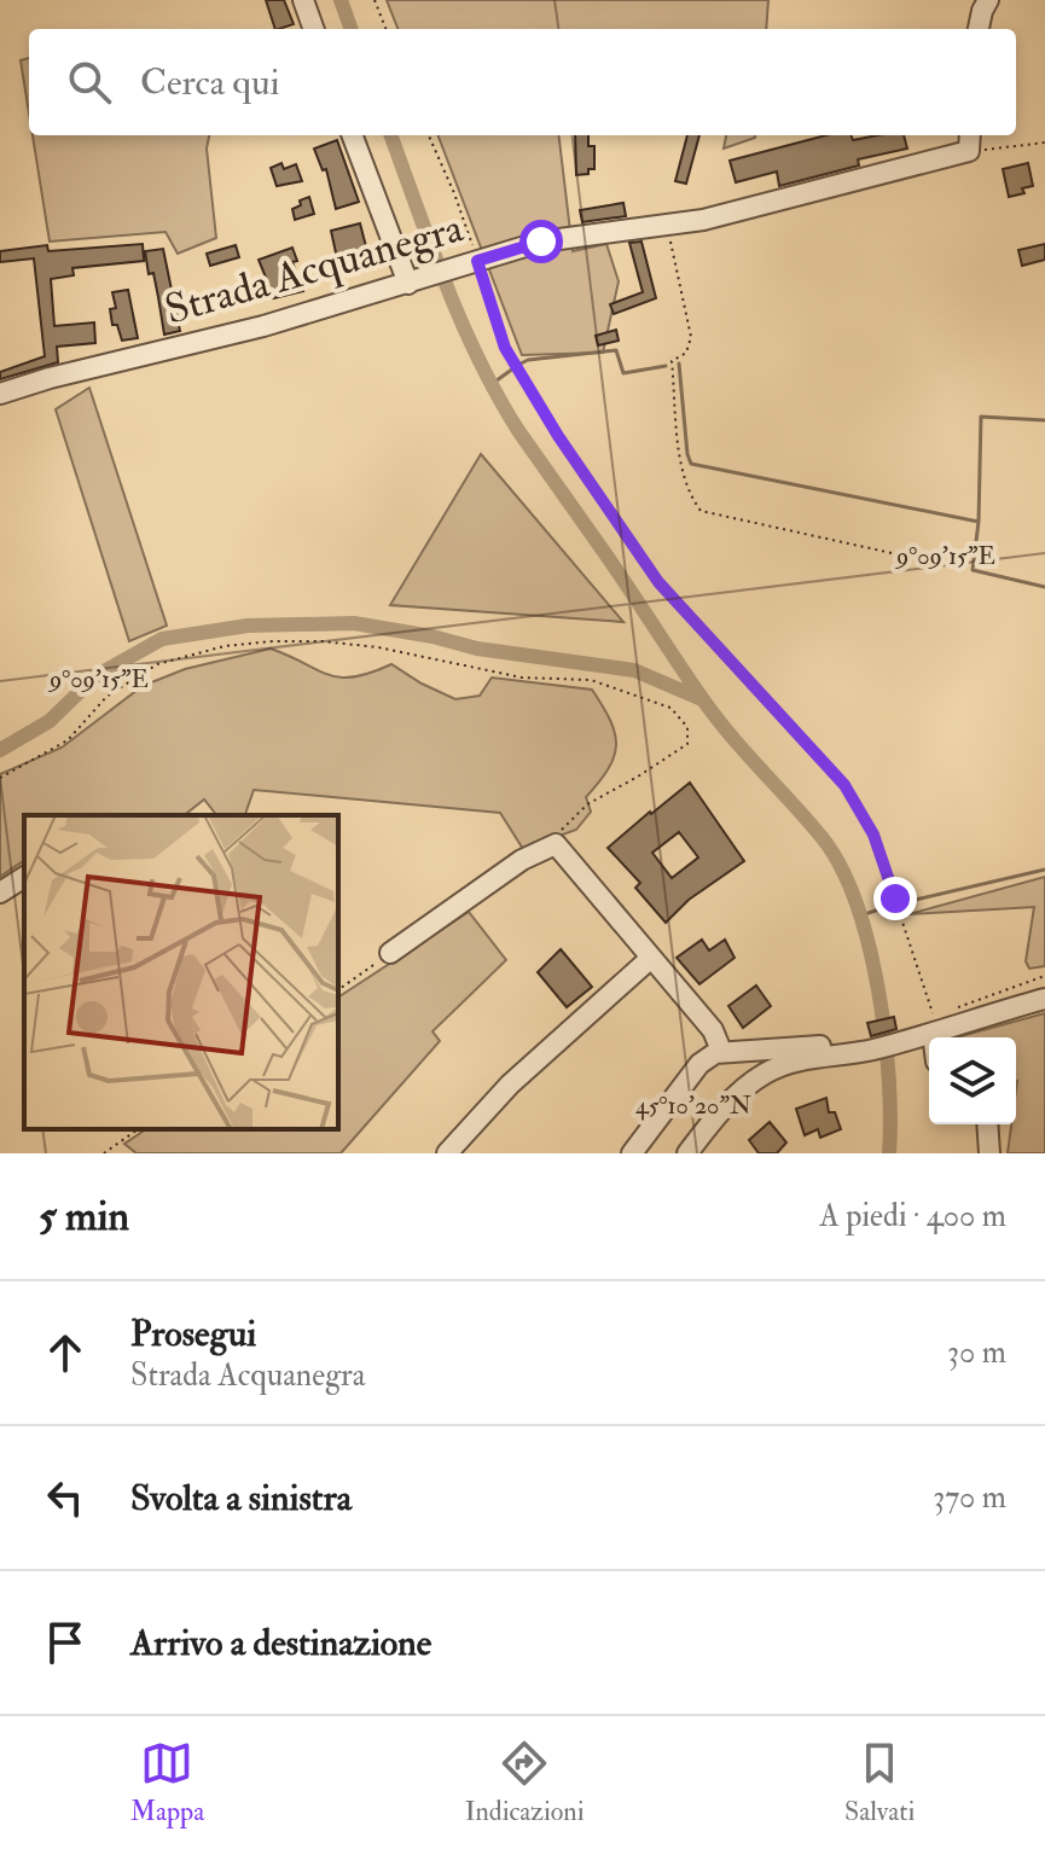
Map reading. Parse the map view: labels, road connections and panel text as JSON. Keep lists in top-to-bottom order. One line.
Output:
{"streets":{"street":["Strada Acquanegra"]},"page":{"search":"Cerca qui","heading":["5 min","A piedi · 400 m"],"list":[["Prosegui","Strada Acquanegra","30 m"],["Svolta a sinistra","370 m"],"Arrivo a destinazione"],"nav":["Mappa","Indicazioni","Salvati"]},"coordinates":["9°09'15\"E","45°10'20\"N"]}
